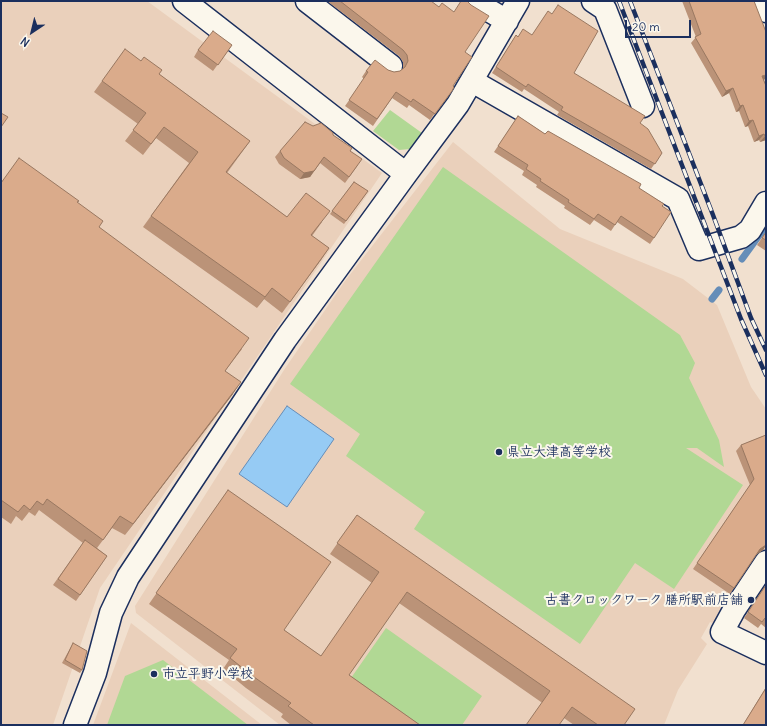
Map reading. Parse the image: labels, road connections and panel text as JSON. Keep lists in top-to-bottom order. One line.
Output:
{"places":["県立大津高等学校","古書クロックワーク 膳所駅前店舗","市立平野小学校"],"scale_bar":"20 m","north":"bottom left"}
